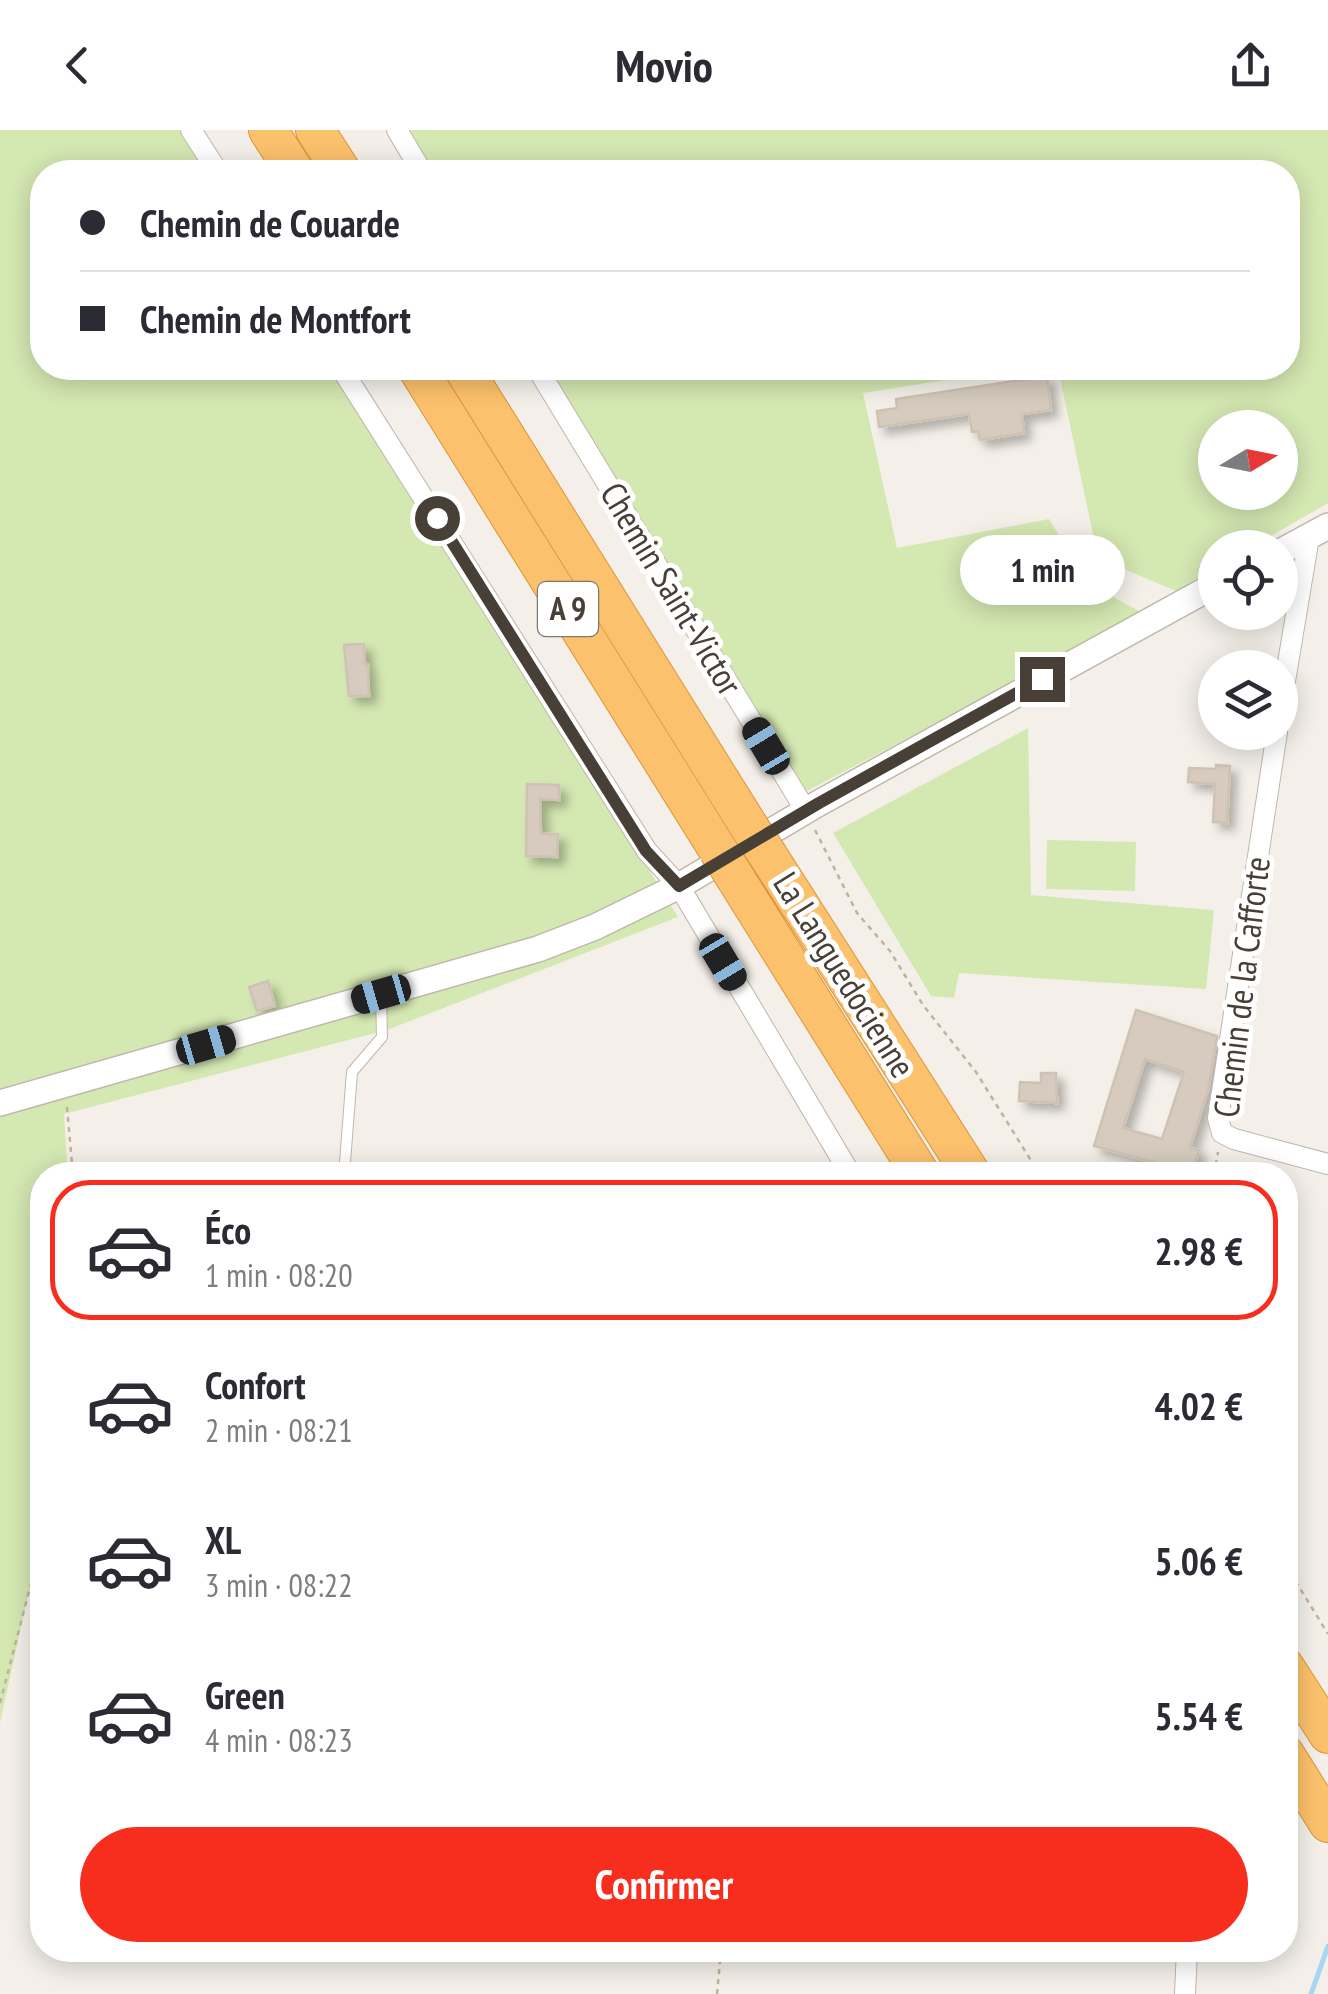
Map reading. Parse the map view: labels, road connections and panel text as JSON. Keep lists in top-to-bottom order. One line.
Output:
{"streets":{"highway":["A 9","La Languedocienne"],"street":["Chemin Saint-Victor","Chemin de la Cafforte"]},"north":"right","page":{"header":"Movio","banner":["Chemin de Couarde","Chemin de Montfort"],"bubble":"1 min","list":[{"name":"Éco","note":"1 min · 08:20","value":"2.98 €"},{"name":"Confort","note":"2 min · 08:21","value":"4.02 €"},{"name":"XL","note":"3 min · 08:22","value":"5.06 €"},{"name":"Green","note":"4 min · 08:23","value":"5.54 €"}],"buttons":"Confirmer"}}
